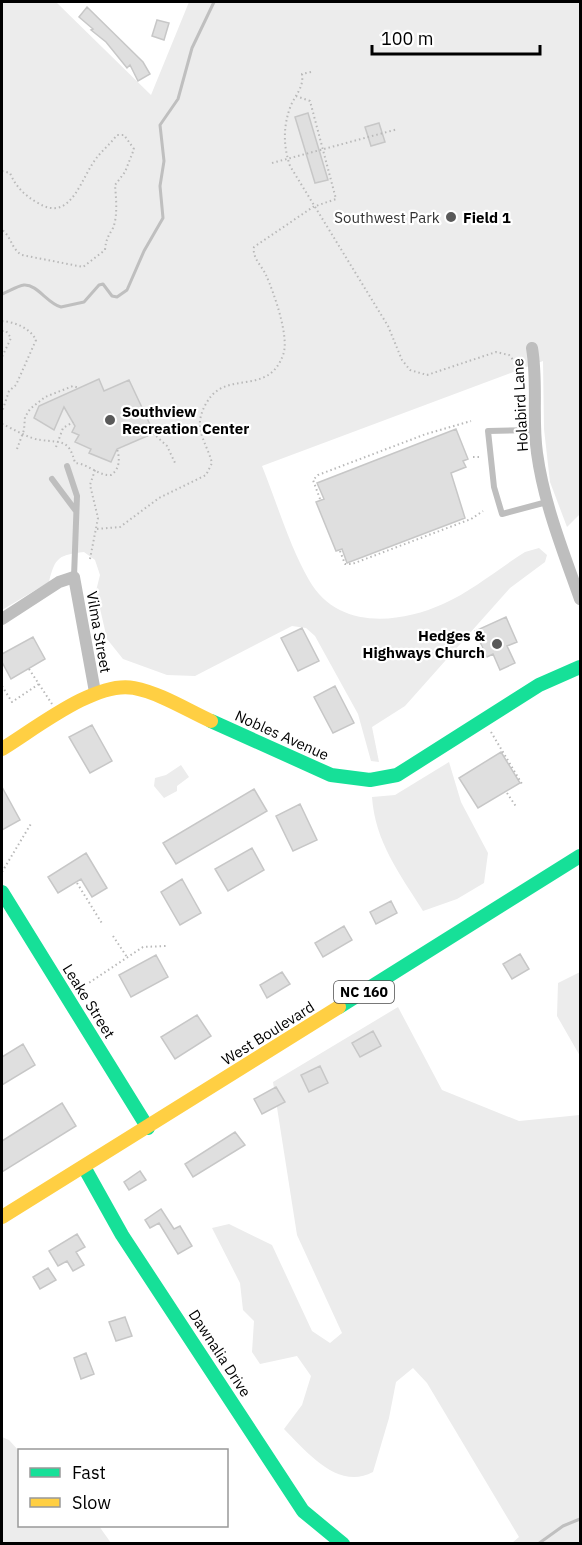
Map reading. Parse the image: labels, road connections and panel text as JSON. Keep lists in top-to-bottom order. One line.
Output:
{"streets":{"street":["Holabird Lane","Vilma Street","Nobles Avenue","NC 160","Leake Street","West Boulevard","Dawnalia Drive"]},"crossings":[["Vilma Street","Nobles Avenue"],["Leake Street","West Boulevard"],["West Boulevard","Dawnalia Drive"]],"parks":["Southwest Park"],"places":["Field 1","Southview Recreation Center","Hedges & Highways Church"],"legend":["Fast","Slow"],"scale_bar":"100 m"}
